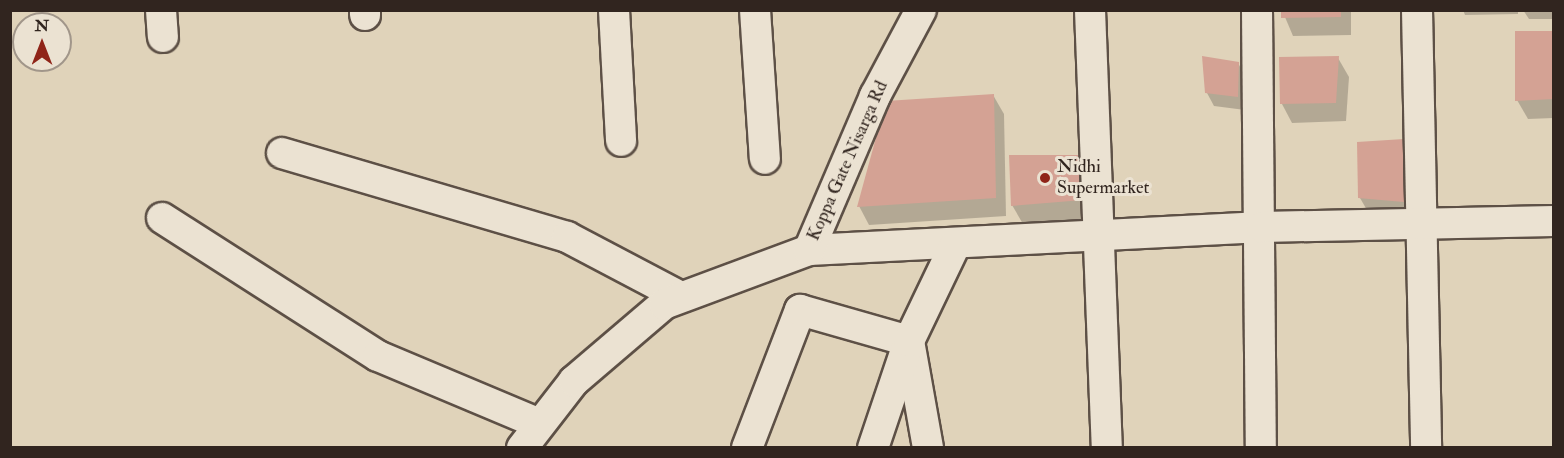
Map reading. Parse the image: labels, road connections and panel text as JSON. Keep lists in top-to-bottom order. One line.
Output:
{"streets":{"street":["Koppa Gate Nisarga Rd"]},"places":["Nidhi Supermarket"],"north":"top"}
